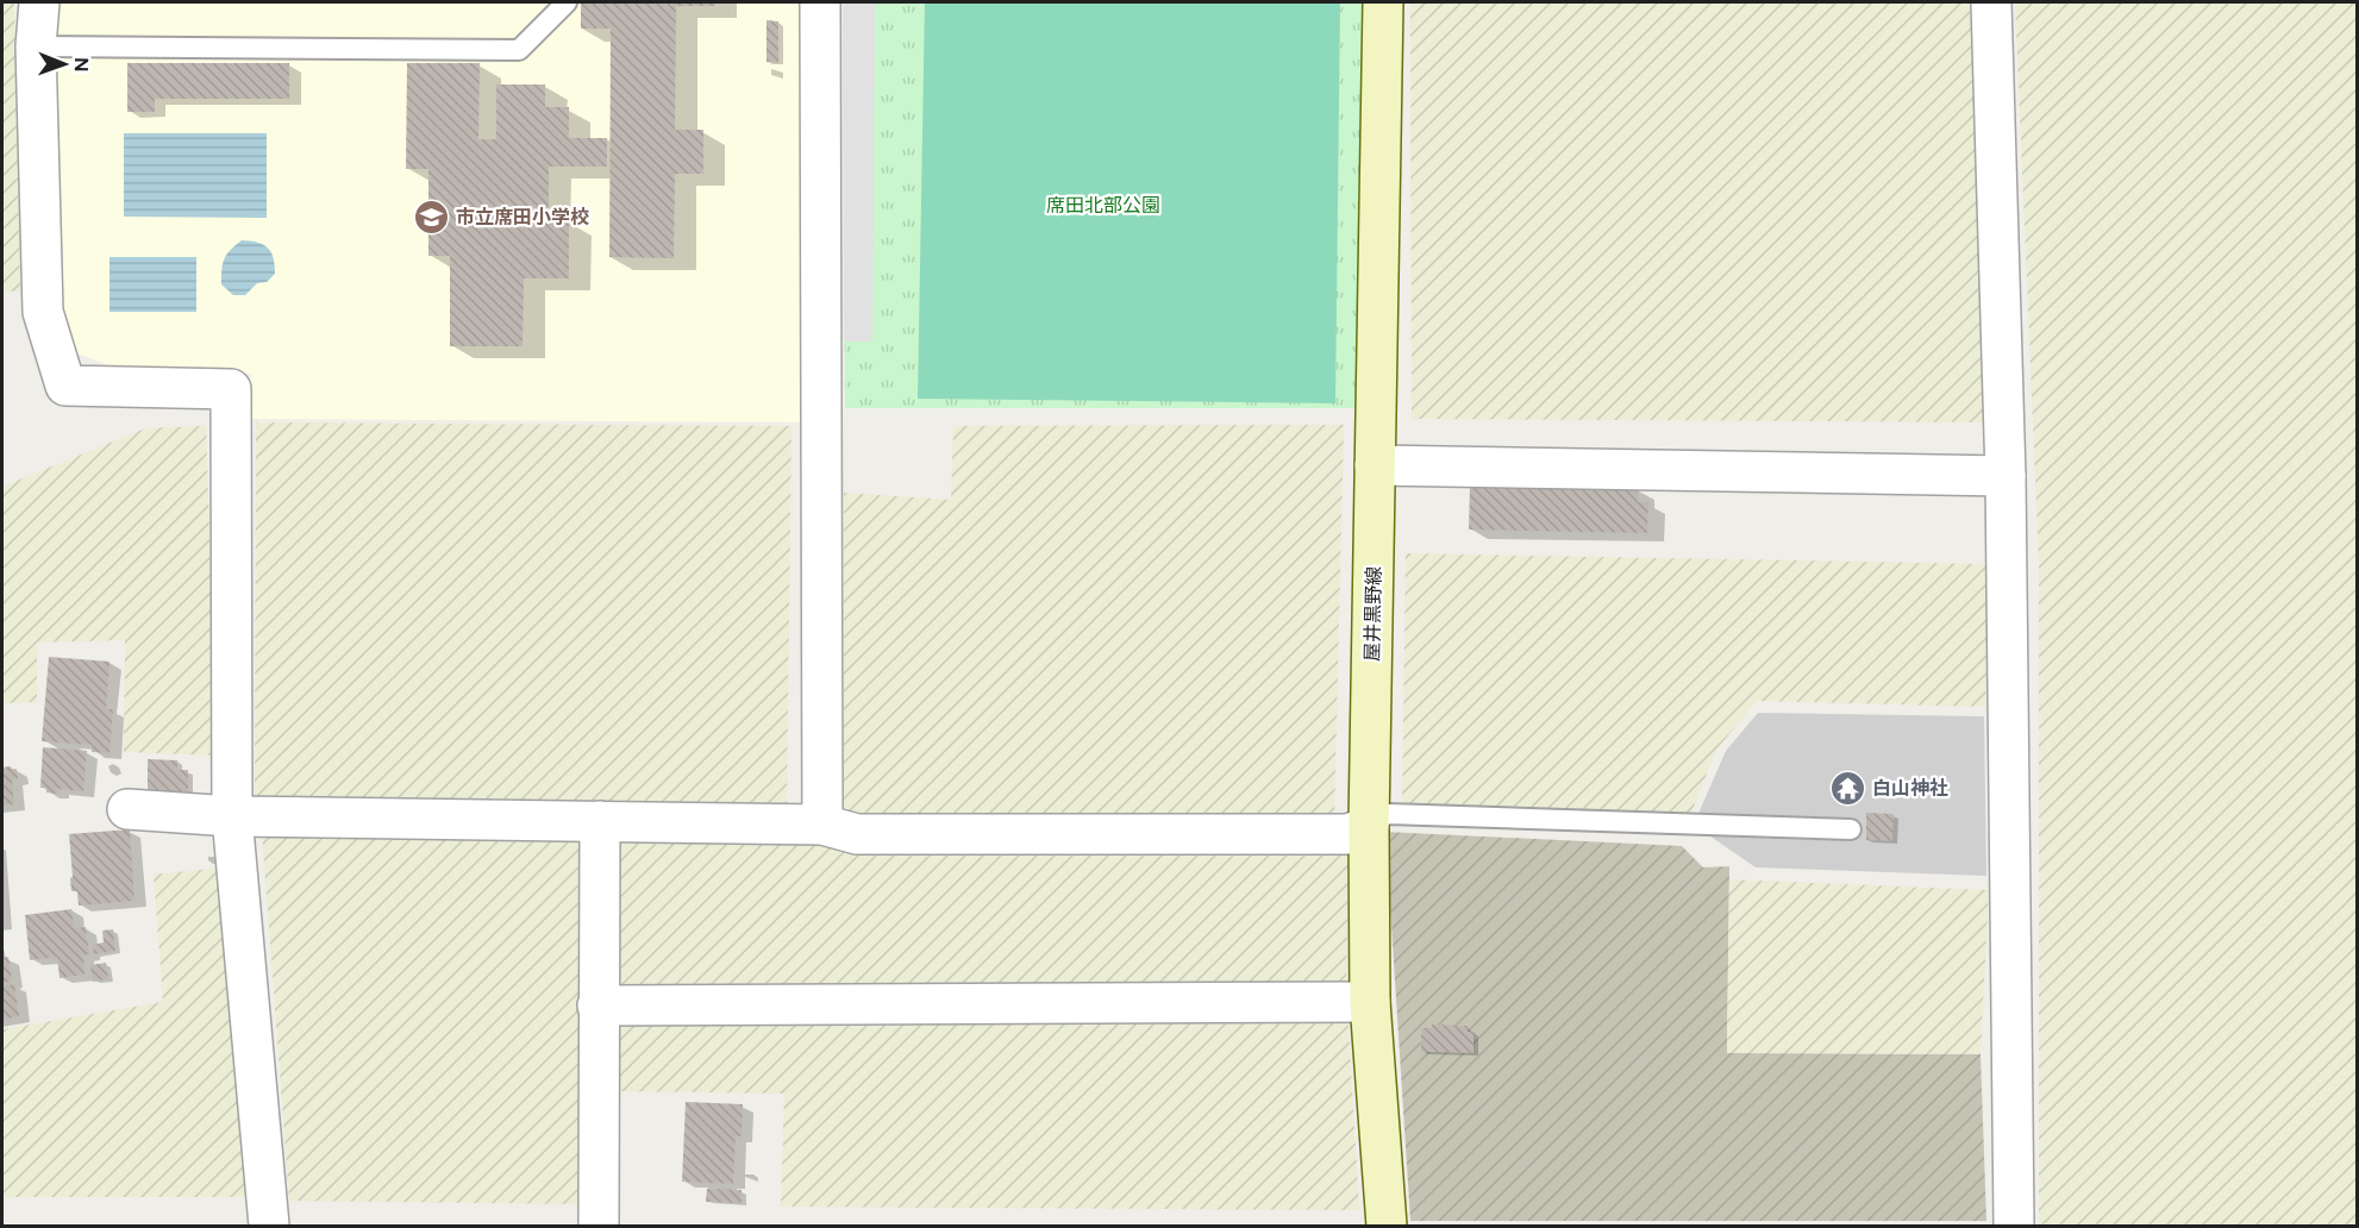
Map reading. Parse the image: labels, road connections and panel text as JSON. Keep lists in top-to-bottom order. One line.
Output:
{"streets":{"main road":["屋井黒野線"]},"parks":["席田北部公園"],"places":{"school or university":["市立席田小学校"],"temple":["白山神社"]},"north":"right"}
